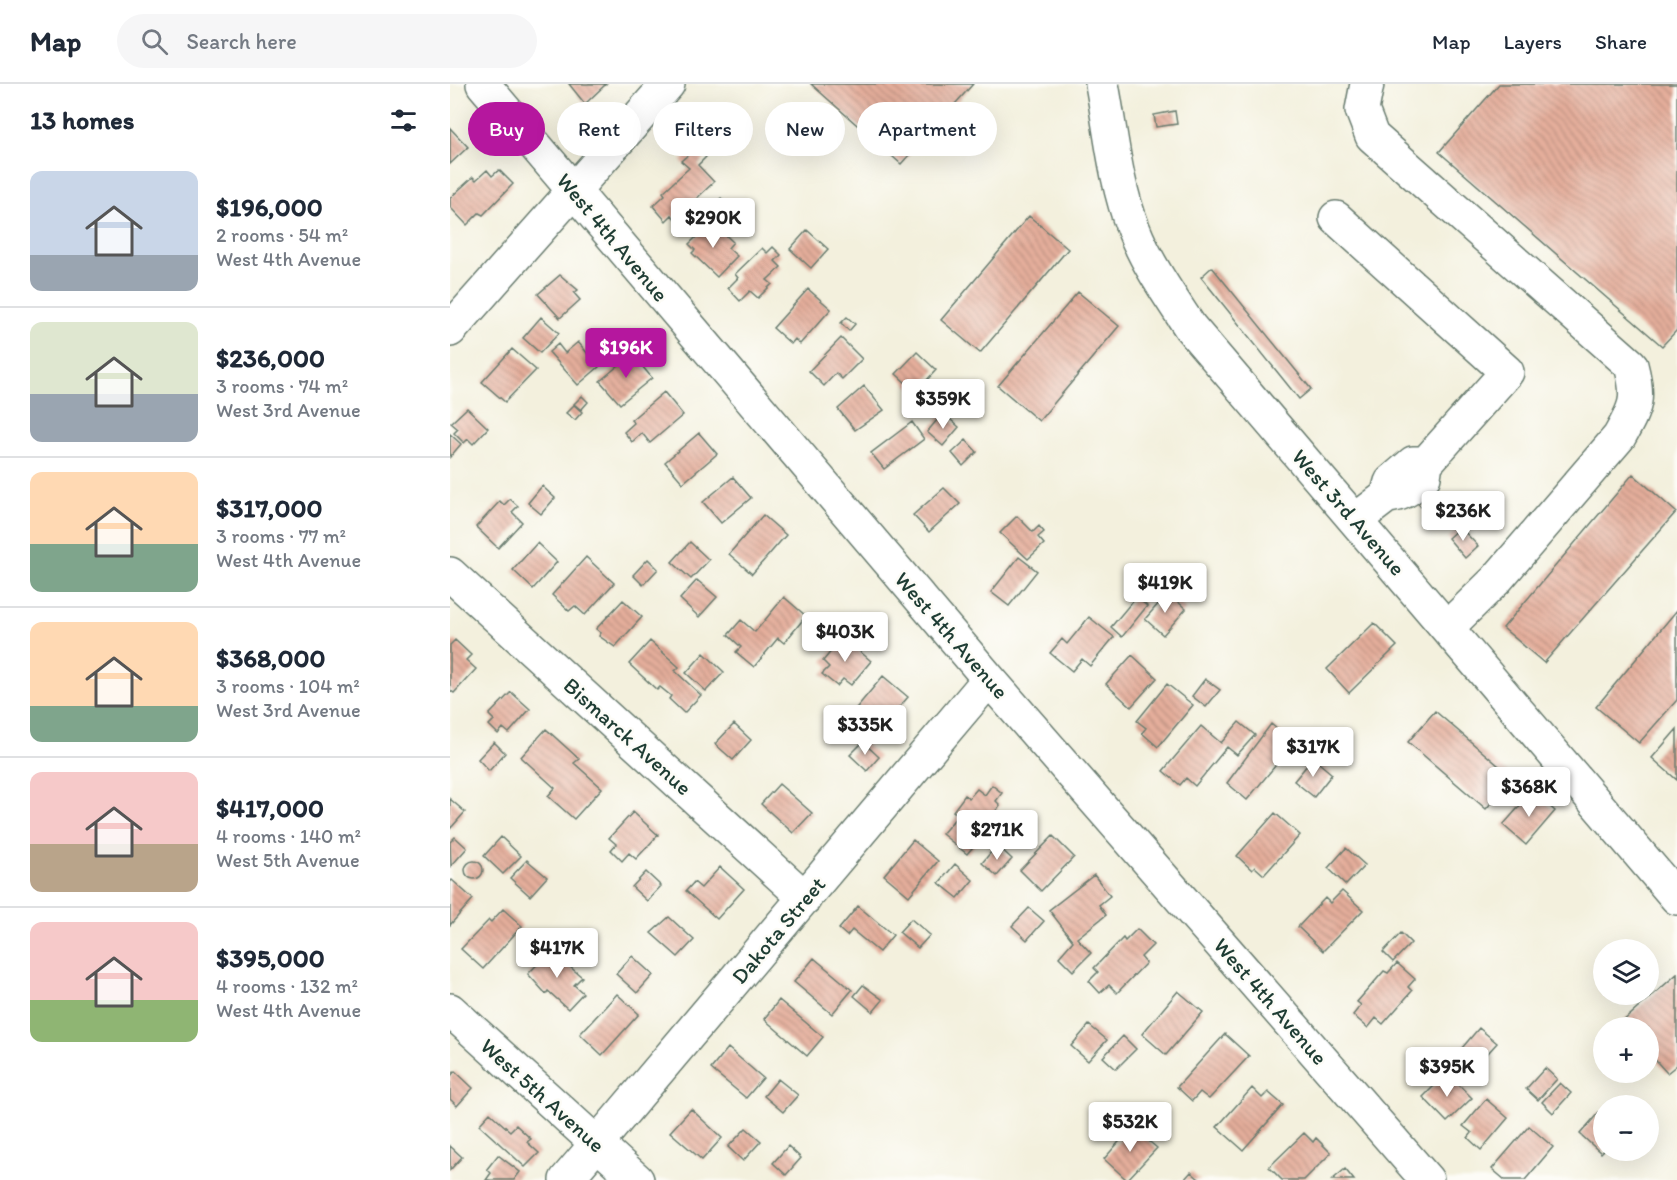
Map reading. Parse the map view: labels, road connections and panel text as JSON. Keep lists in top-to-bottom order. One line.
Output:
{"streets":{"street":["West 4th Avenue","West 3rd Avenue","Bismarck Avenue","Dakota Street","West 5th Avenue"]},"crossings":[["West 4th Avenue","Dakota Street"],["Bismarck Avenue","Dakota Street"],["Dakota Street","West 5th Avenue"]],"page":{"header":"Map","search":"Search here","nav":["Map","Layers","Share"],"heading":"13 homes","chip":["Buy","Rent","Filters","New","Apartment"],"list":[{"name":"$196,000","note":"2 rooms · 54 m² · West 4th Avenue"},{"name":"$236,000","note":"3 rooms · 74 m² · West 3rd Avenue"},{"name":"$317,000","note":"3 rooms · 77 m² · West 4th Avenue"},{"name":"$368,000","note":"3 rooms · 104 m² · West 3rd Avenue"},{"name":"$417,000","note":"4 rooms · 140 m² · West 5th Avenue"},{"name":"$395,000","note":"4 rooms · 132 m² · West 4th Avenue"}],"price":["$290K","$196K","$359K","$236K","$419K","$403K","$335K","$317K","$368K","$271K","$417K","$395K","$532K"],"map_buttons":["+","−"]}}
